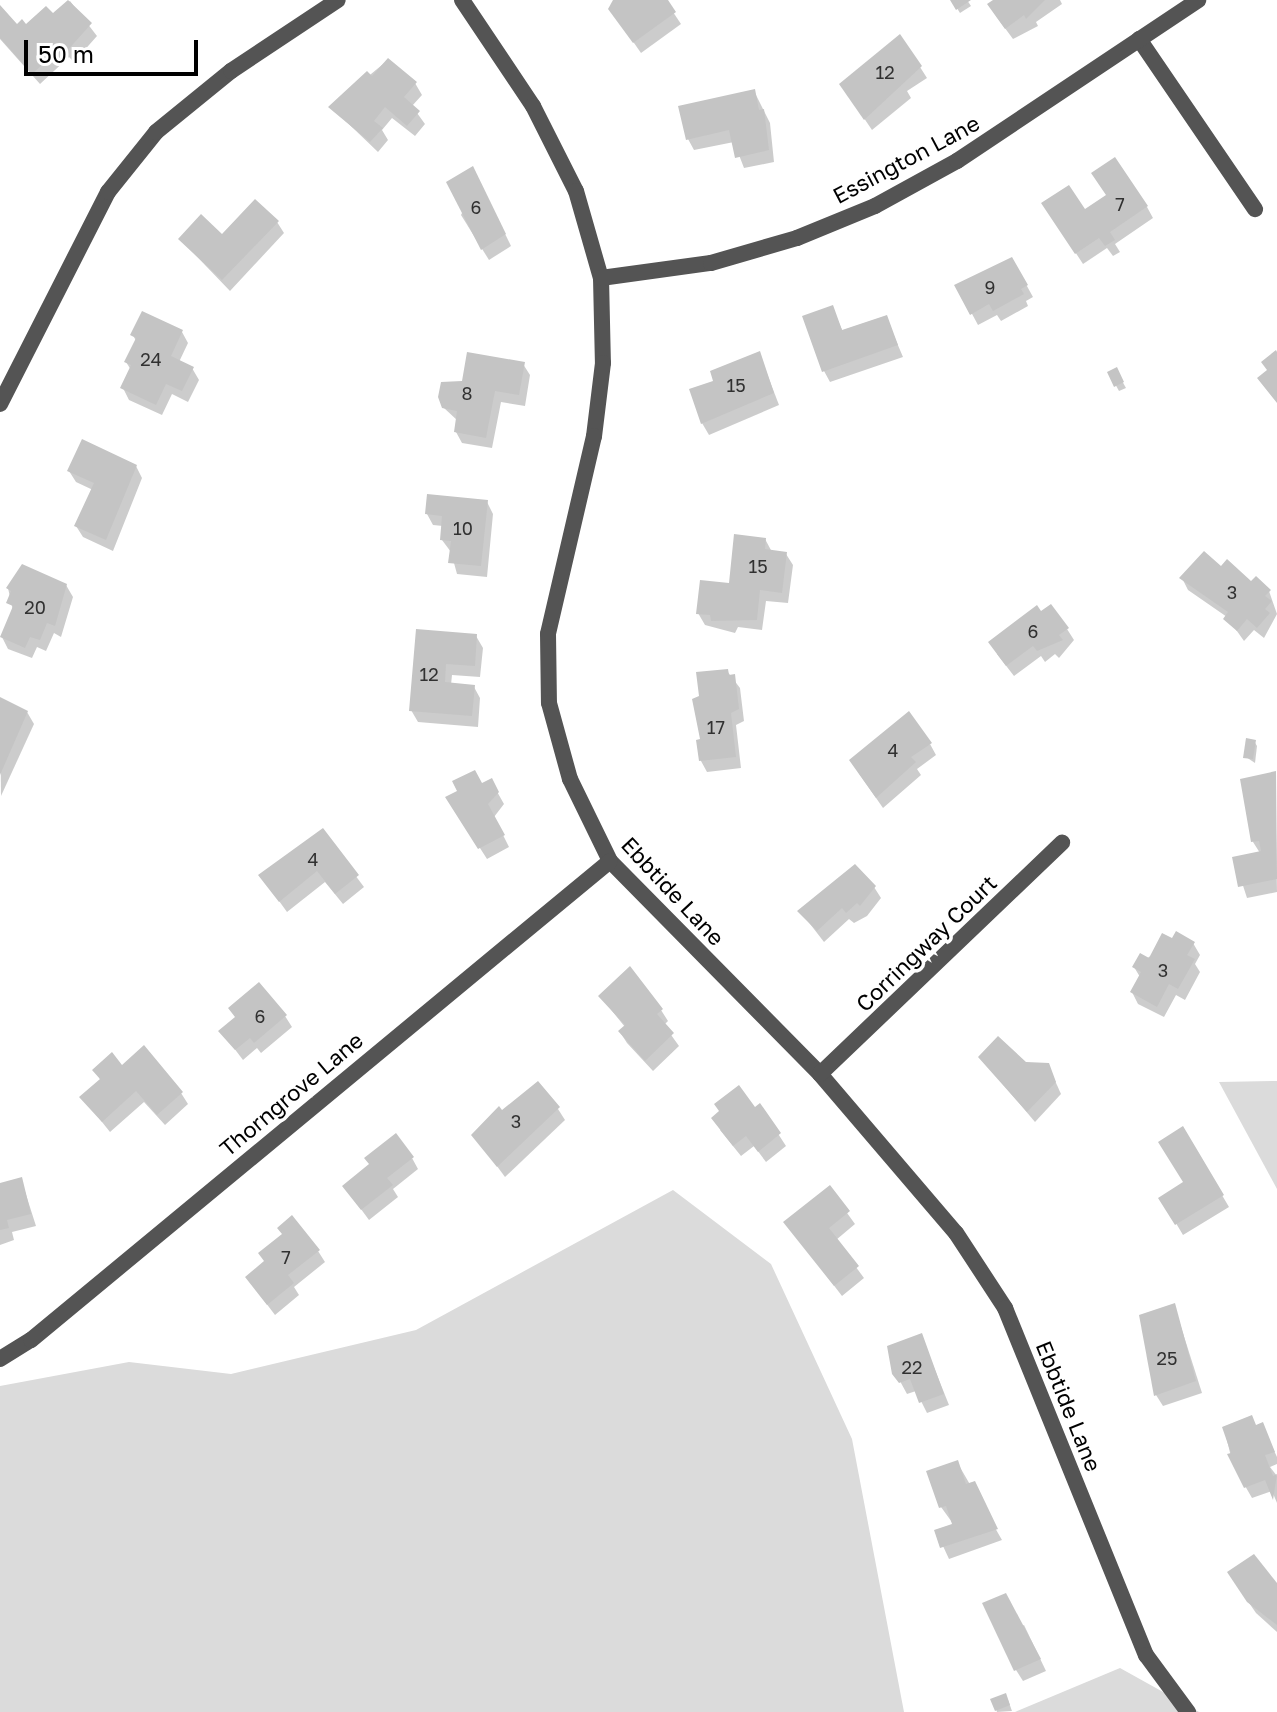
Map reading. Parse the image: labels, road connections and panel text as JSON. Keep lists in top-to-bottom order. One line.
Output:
{"streets":{"street":["Essington Lane","Ebbtide Lane","Corringway Court","Thorngrove Lane"]},"crossings":[["Essington Lane","Ebbtide Lane"],["Ebbtide Lane","Corringway Court"],["Ebbtide Lane","Thorngrove Lane"]],"house_numbers":["12","7","6","9","24","15","8","10","15","3","20","6","12","17","4","4","3","6","3","7","25","22"],"scale_bar":"50 m"}
